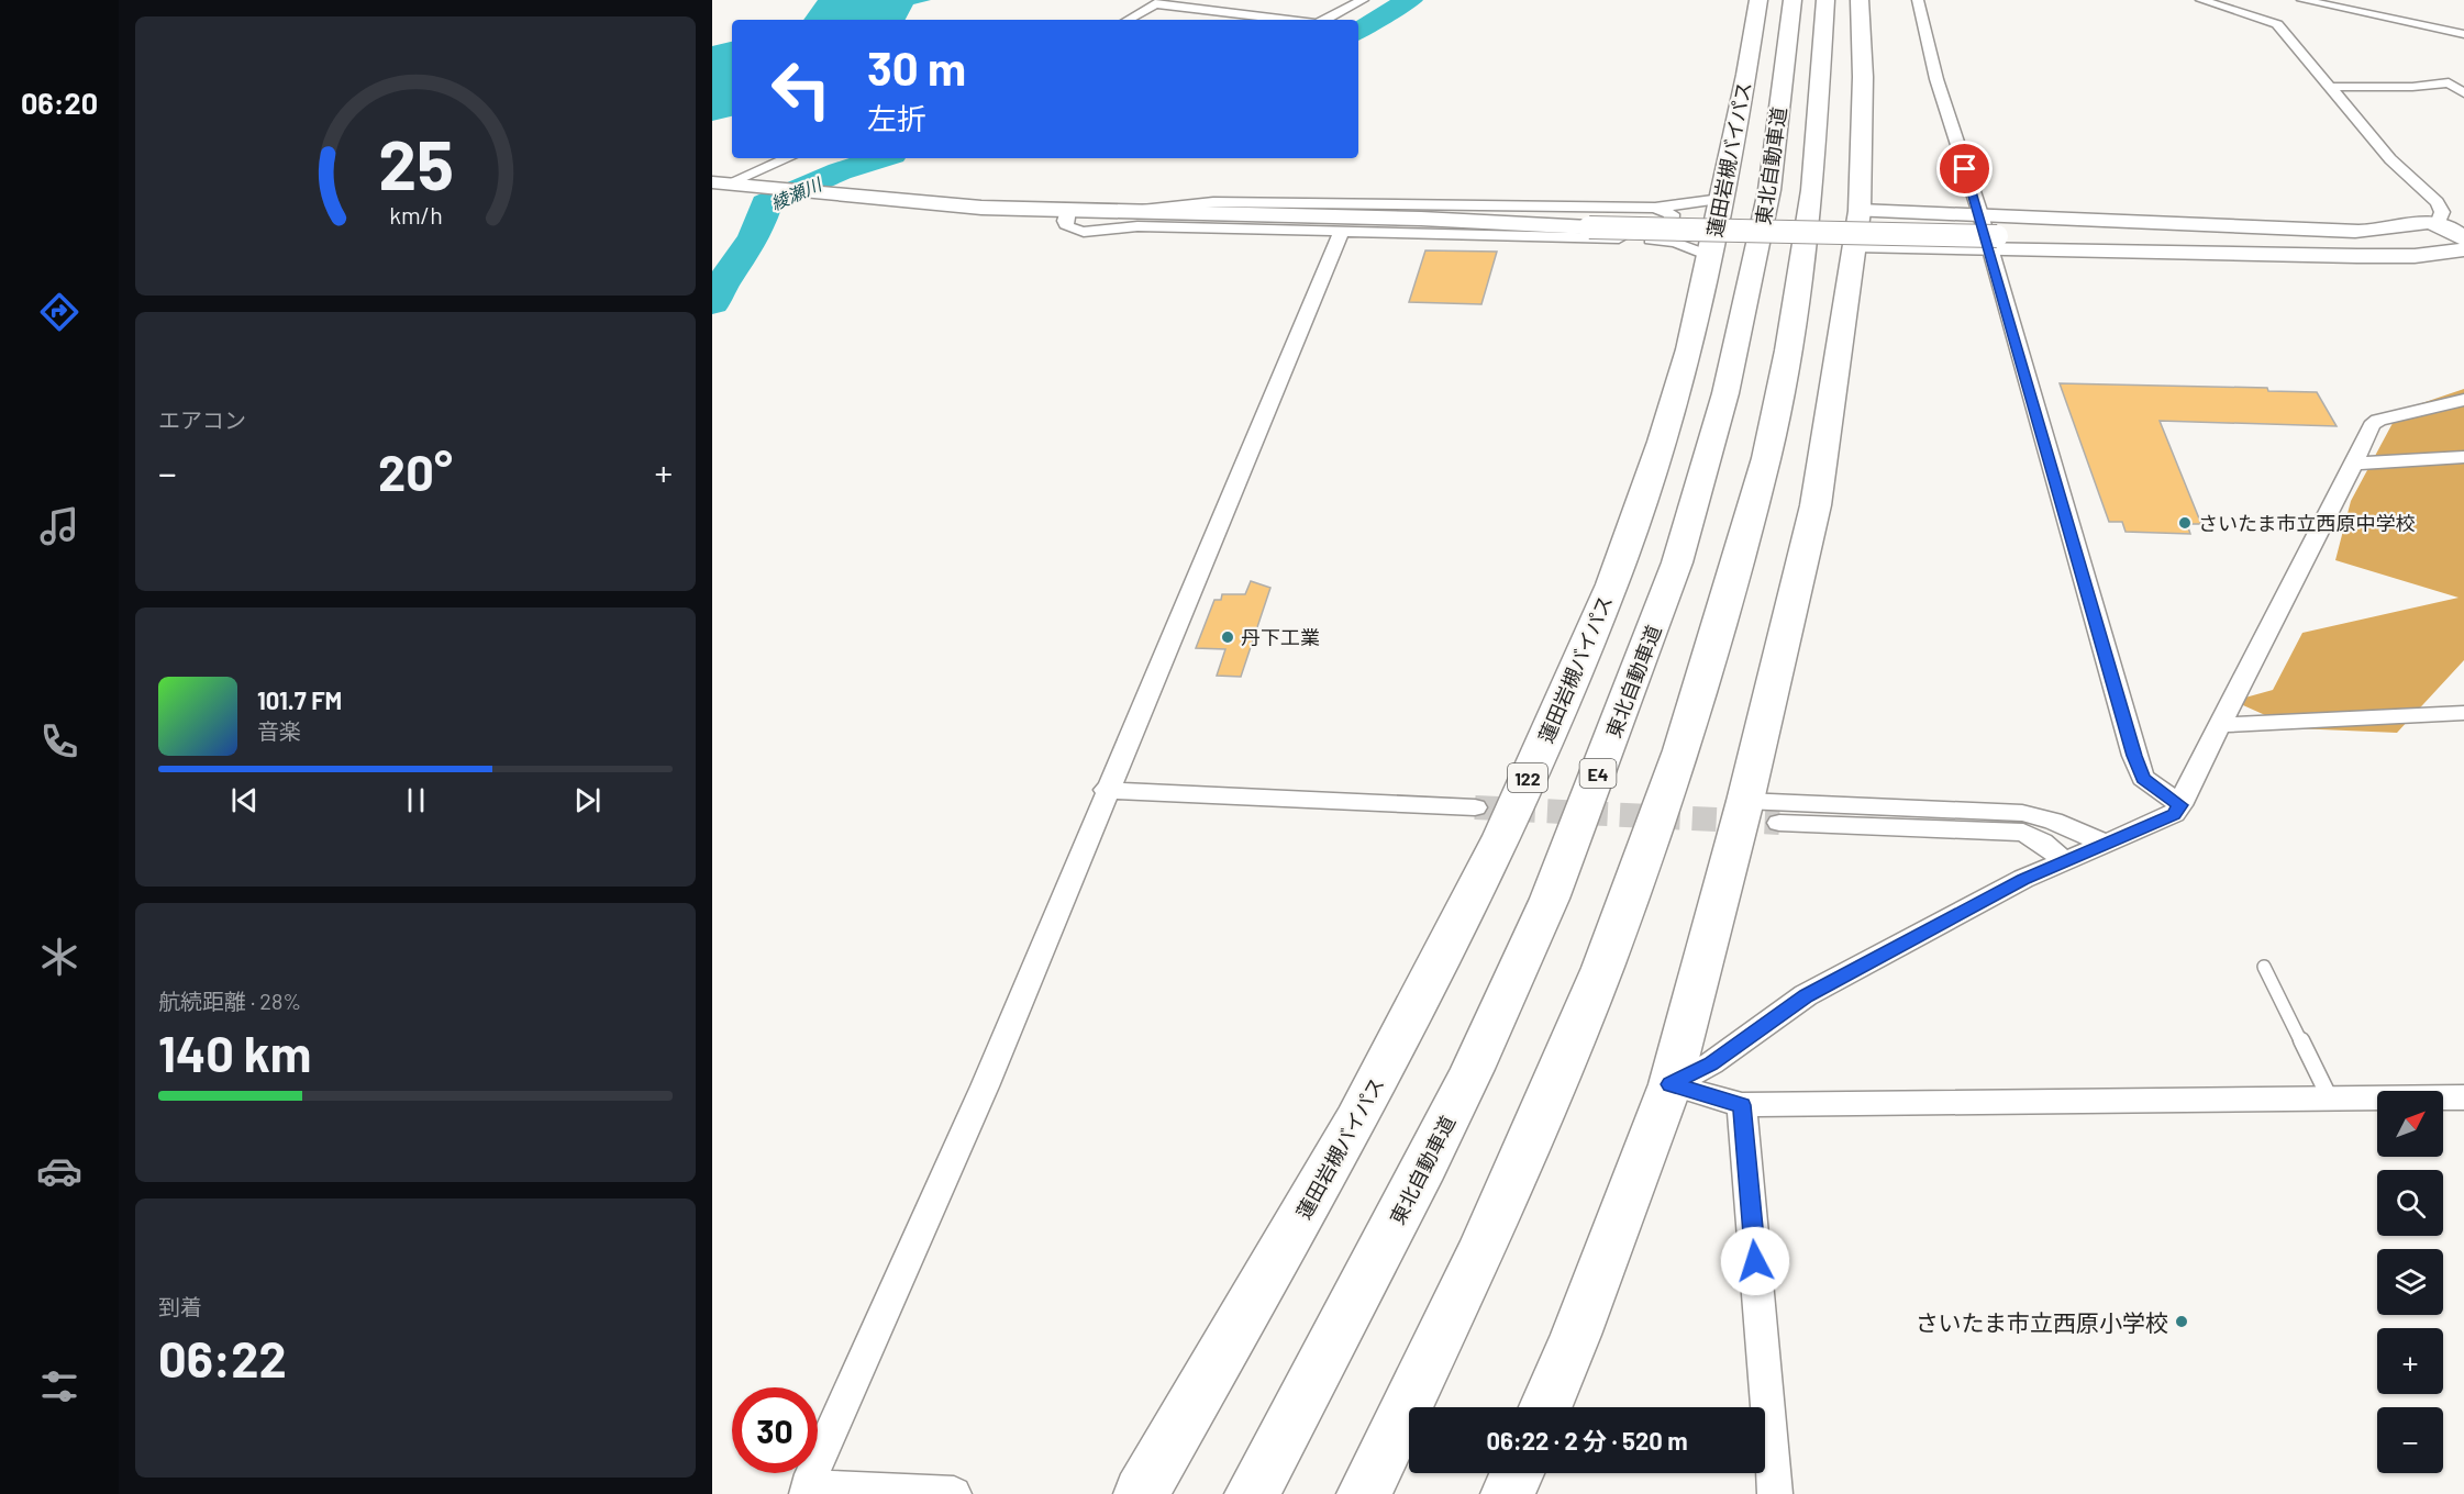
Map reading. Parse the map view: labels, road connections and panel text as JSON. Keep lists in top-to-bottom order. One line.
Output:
{"streets":{"highway":["蓮田岩槻バイパス","東北自動車道","E4","122"]},"water":["綾瀬川"],"places":["さいたま市立西原中学校","丹下工業","さいたま市立西原小学校"],"north":"top right","page":{"tabs":"06:20","turn":["30 m","左折"],"tile":["エアコン",["航続距離 · 28%","140 km"],["到着","06:22"]],"heat":["−","20°","+"],"song":["101.7 FM","音楽"],"map_buttons":["+","−"],"limit":"30","trip":"06:22 · 2 分 · 520 m","gauge":["25","km/h"]}}
